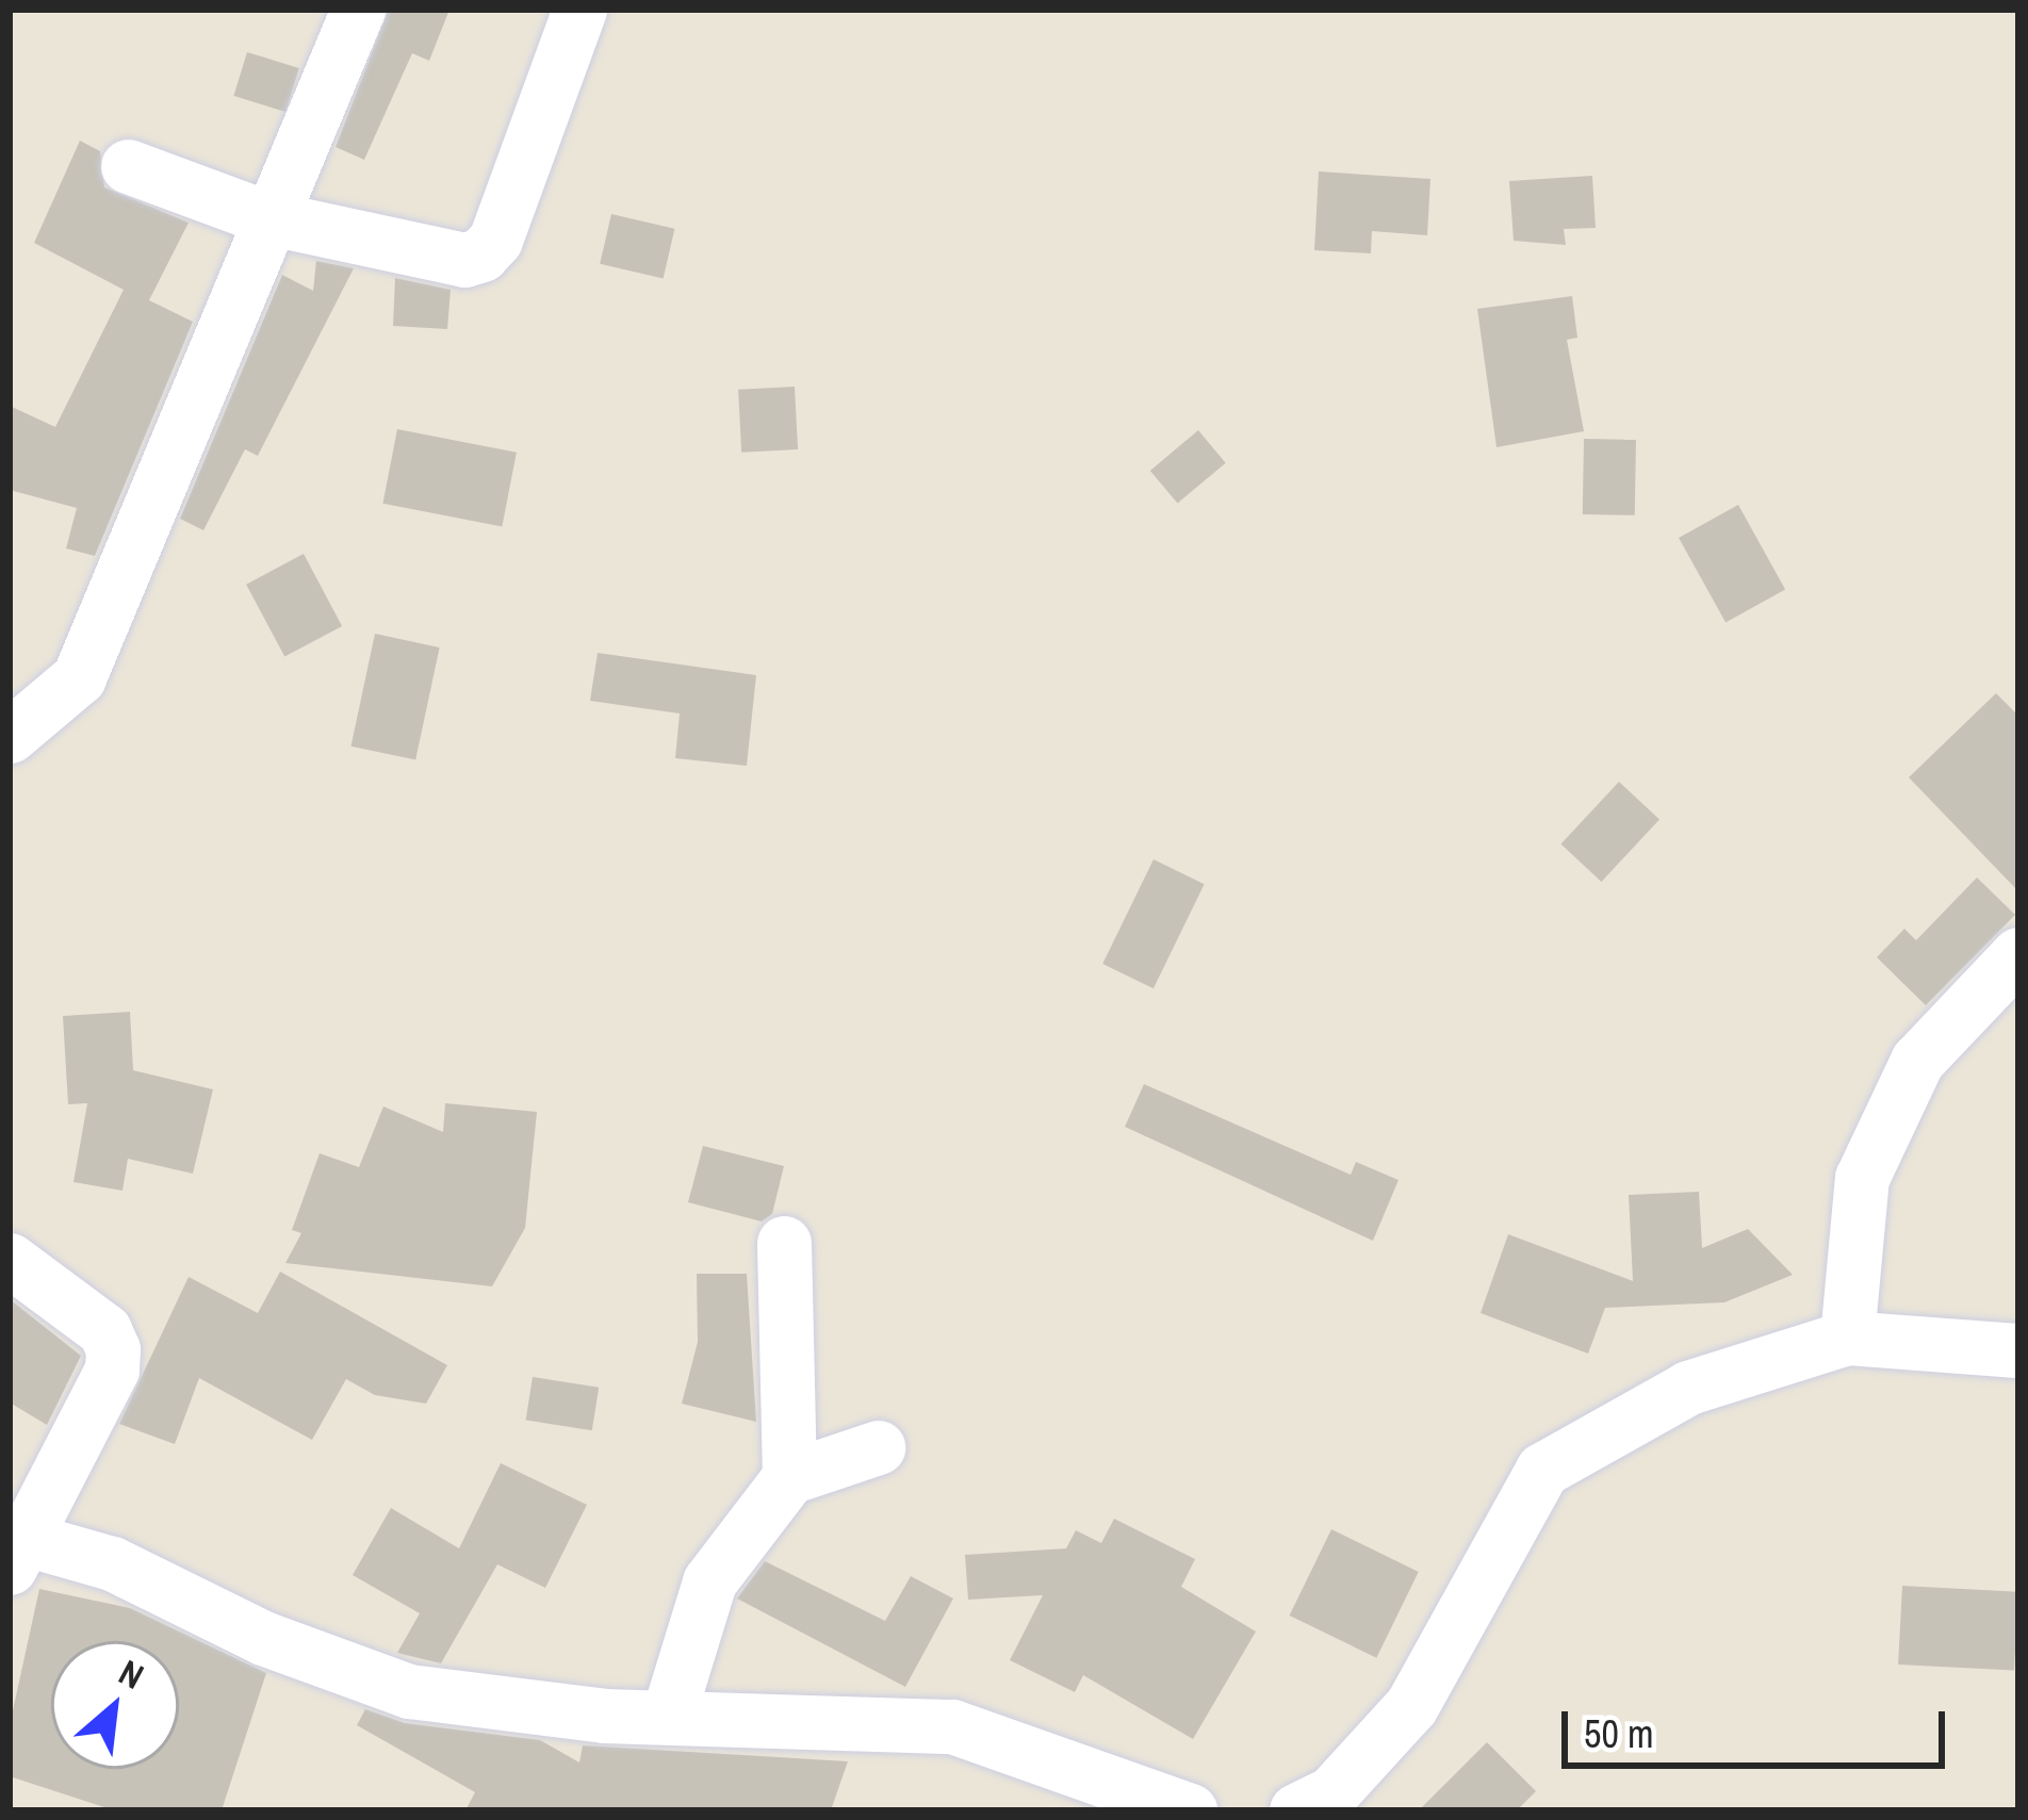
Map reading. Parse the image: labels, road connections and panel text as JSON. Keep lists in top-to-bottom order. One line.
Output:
{"scale_bar":"50 m","north":"top right"}
